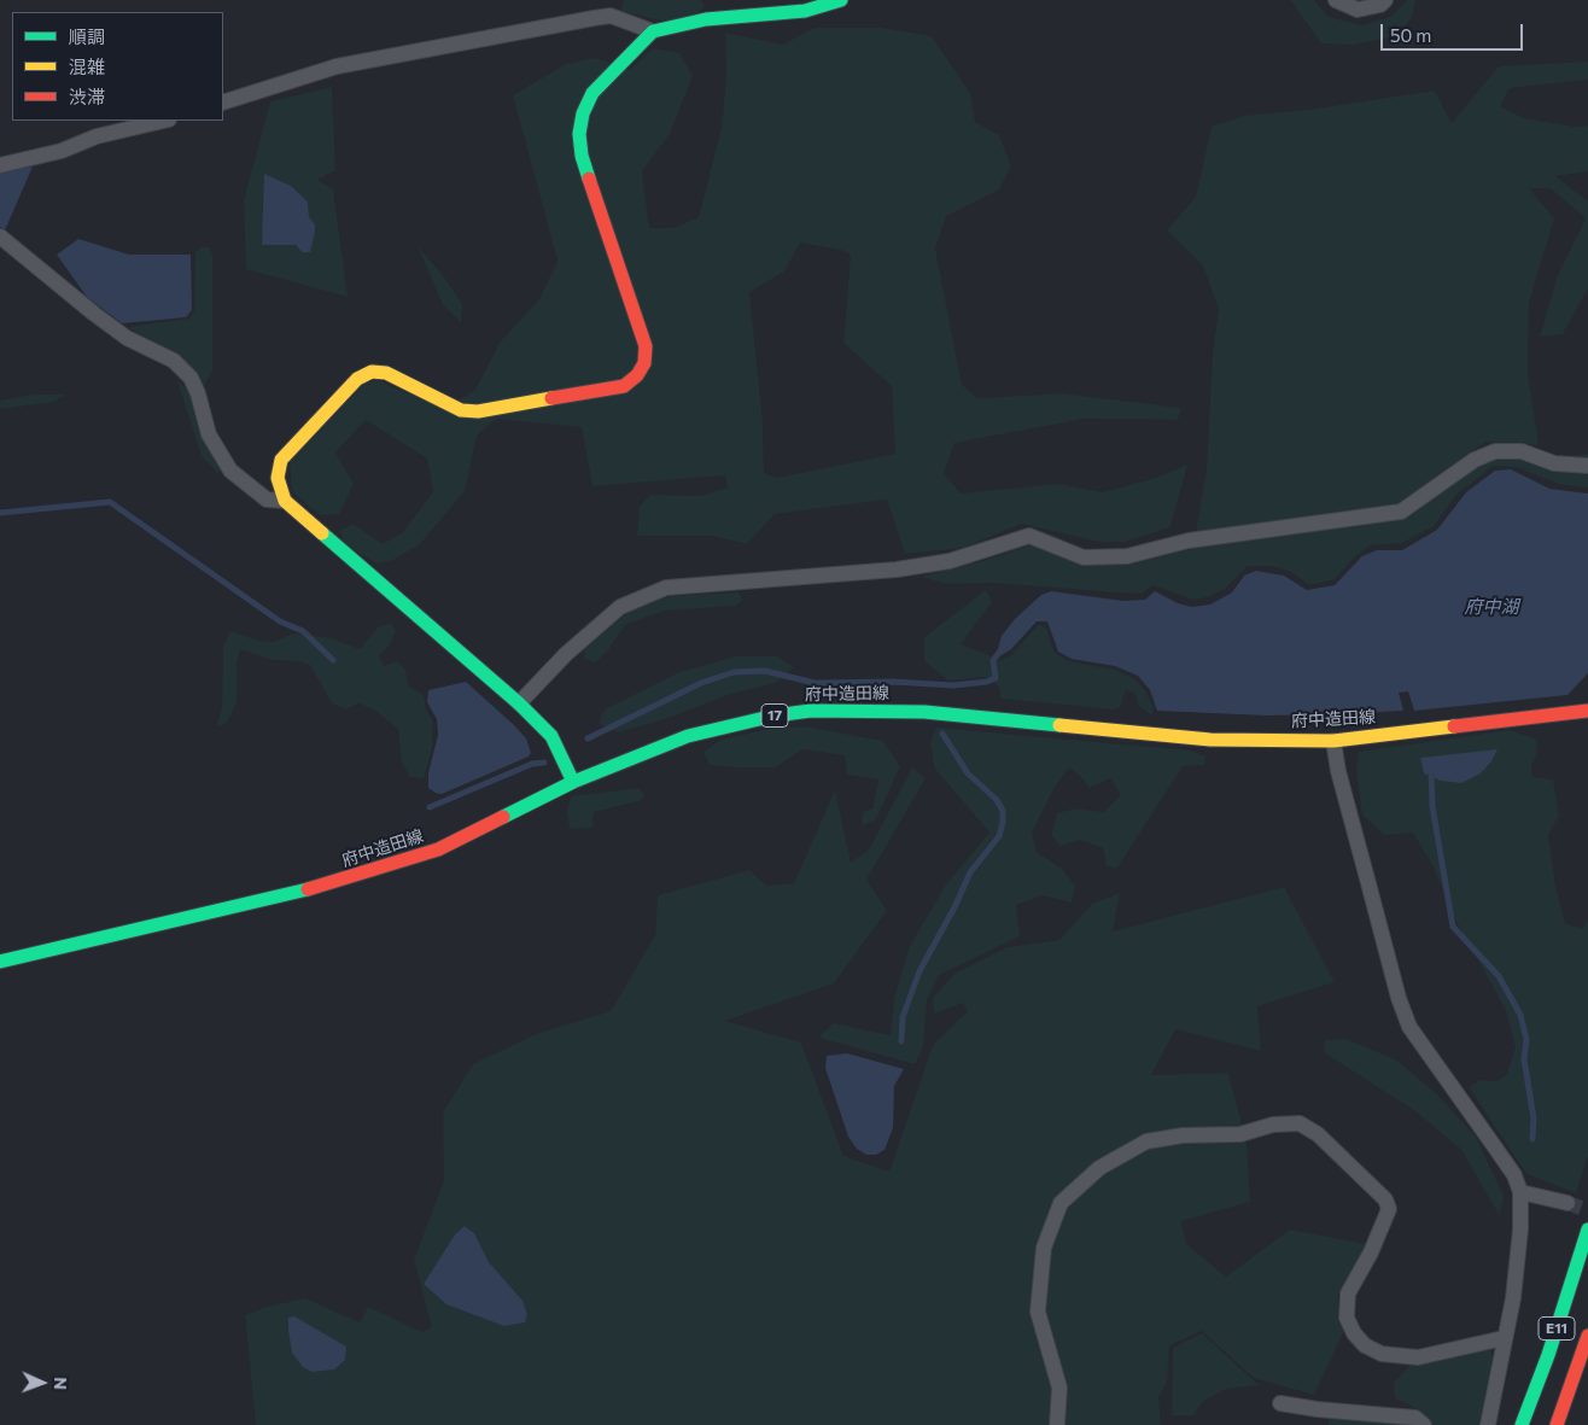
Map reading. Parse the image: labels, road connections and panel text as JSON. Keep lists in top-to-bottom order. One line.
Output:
{"streets":{"main road":["府中造田線","17","E11"]},"water":["府中湖"],"legend":["順調","混雑","渋滞"],"scale_bar":"50 m","north":"right"}
